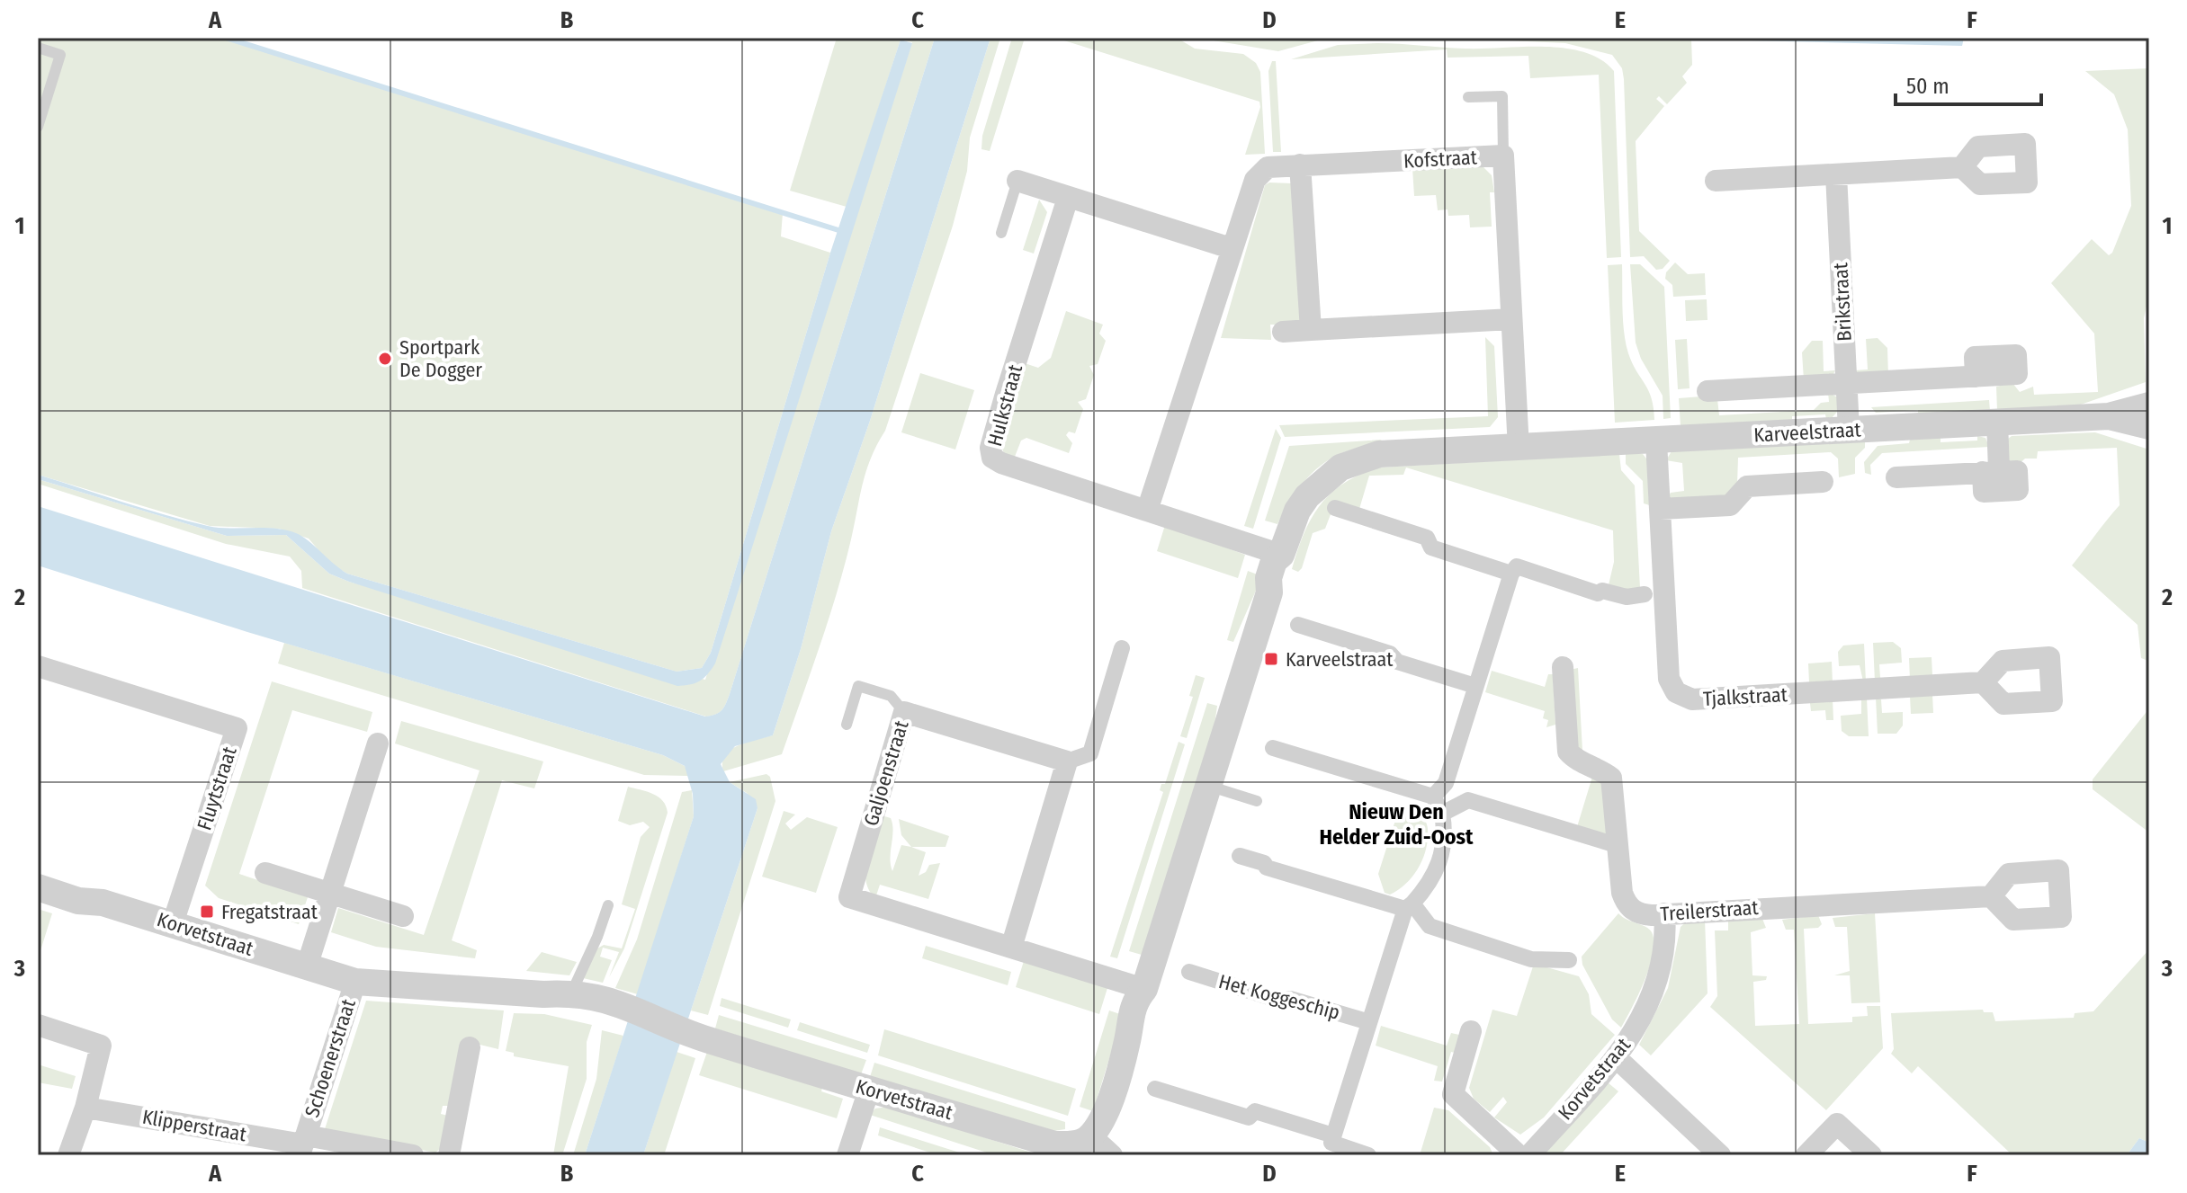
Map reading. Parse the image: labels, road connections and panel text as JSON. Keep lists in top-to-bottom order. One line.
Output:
{"streets":{"street":["Kofstraat","Brikstraat","Hulkstraat","Karveelstraat","Tjalkstraat","Galjoenstraat","Fluytstraat","Treilerstraat","Korvetstraat","Het Koggeschip","Schoenerstraat","Klipperstraat"]},"crossings":[["Kofstraat","Karveelstraat"],["Brikstraat","Karveelstraat"],["Hulkstraat","Karveelstraat"],["Karveelstraat","Tjalkstraat"],["Karveelstraat","Galjoenstraat"],["Karveelstraat","Korvetstraat"],["Fluytstraat","Korvetstraat"],["Treilerstraat","Korvetstraat"],["Korvetstraat","Schoenerstraat"],["Schoenerstraat","Klipperstraat"]],"districts":["Nieuw Den Helder Zuid-Oost"],"places":{"other":["Sportpark De Dogger"],"transit":["Karveelstraat","Fregatstraat"]},"scale_bar":"50 m","grid":{"columns":["A","B","C","D","E","F"],"rows":["1","2","3"]}}
